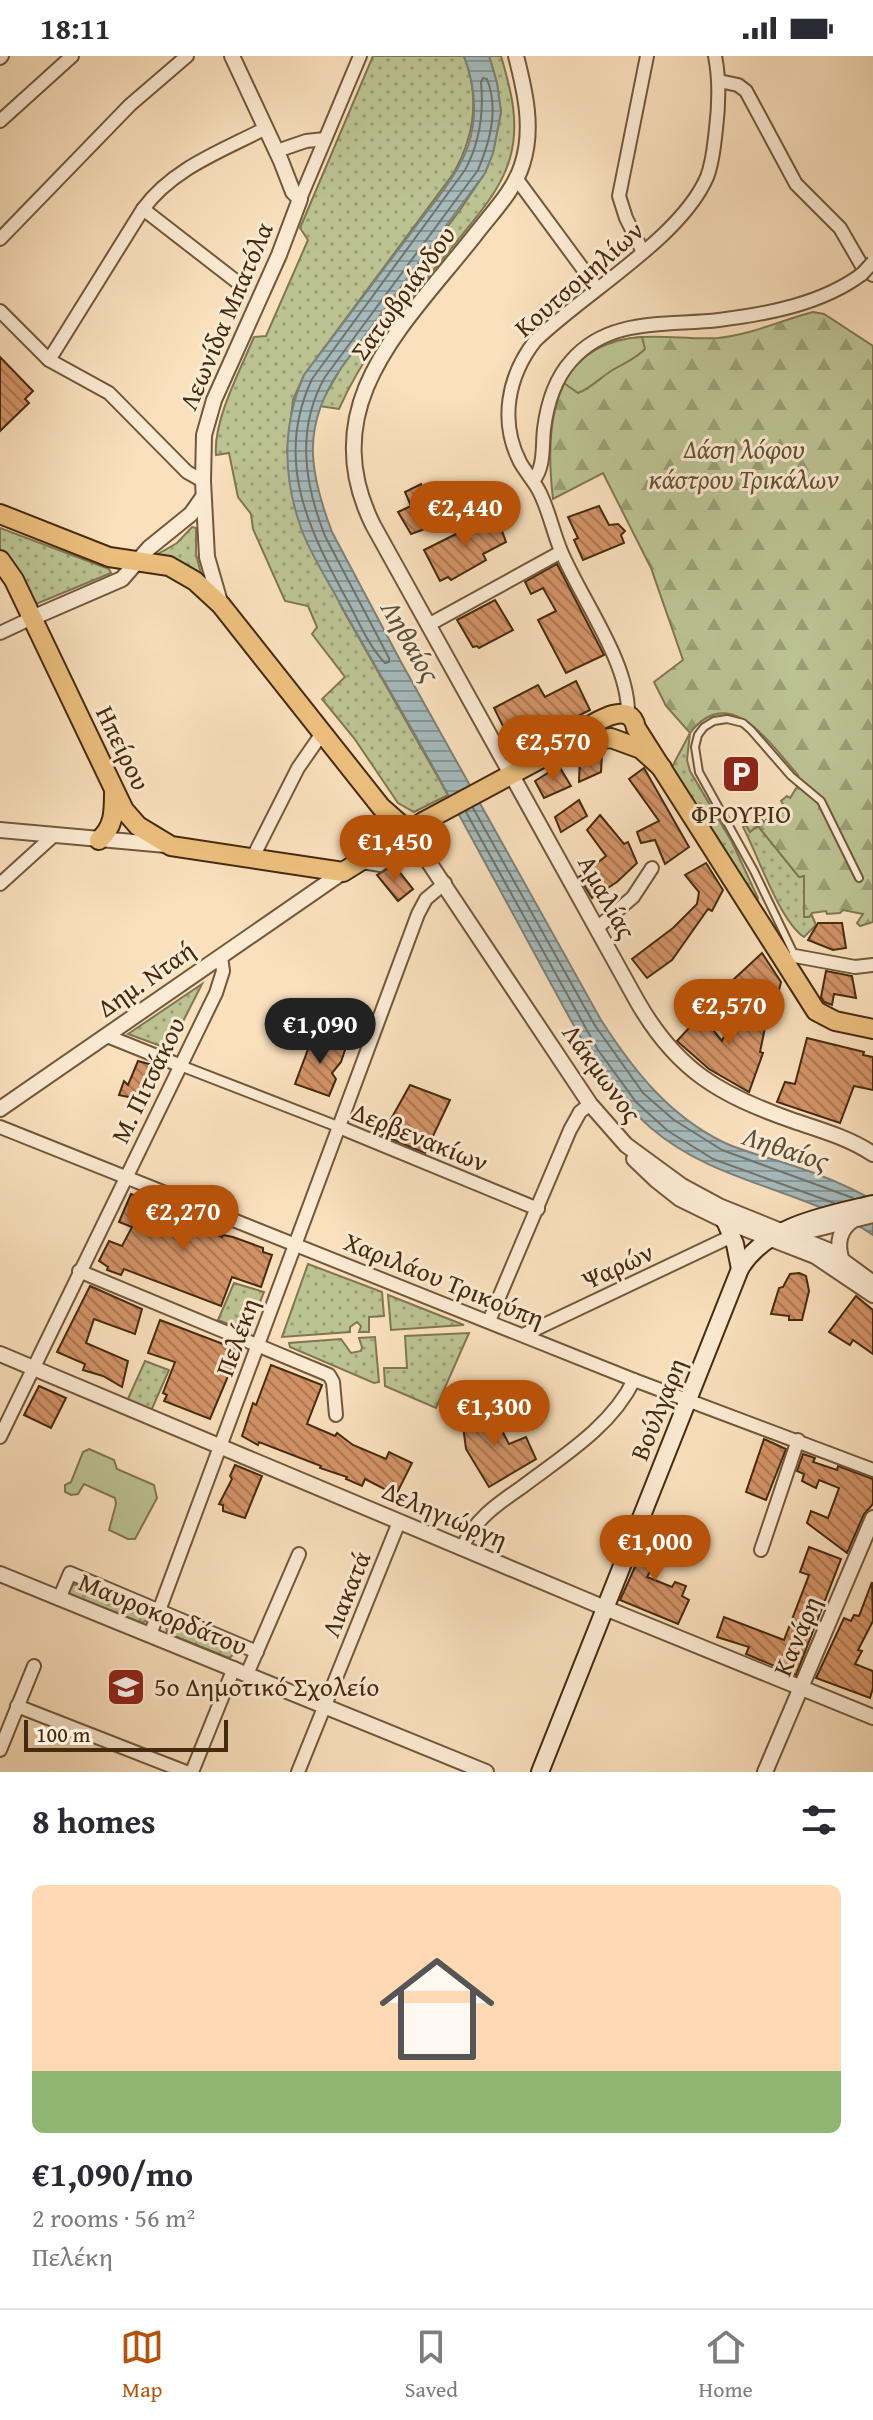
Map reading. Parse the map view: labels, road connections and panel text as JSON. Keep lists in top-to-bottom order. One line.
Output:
{"streets":{"main road":["Ηπείρου","Βούλγαρη"],"street":["Κουτσομηλίων","Σατωβριάνδου","Λεωνίδα Μπατόλα","Αμαλίας","Δημ. Νταή","Λάκμωνος","Μ. Πιτσάκου","Δερβενακίων","Ψαρών","Χαριλάου Τρικούπη","Πελέκη","Δεληγιώργη","Λιακατά","Μαυροκορδάτου","Κανάρη"]},"crossings":[["Σατωβριάνδου","Αμαλίας"],["Ηπείρου","Δημ. Νταή"],["Δημ. Νταή","Μ. Πιτσάκου"],["Δημ. Νταή","Δερβενακίων"],["Λάκμωνος","Πελέκη"],["Λάκμωνος","Βούλγαρη"],["Μ. Πιτσάκου","Δερβενακίων"],["Μ. Πιτσάκου","Χαριλάου Τρικούπη"],["Μ. Πιτσάκου","Δεληγιώργη"],["Δερβενακίων","Πελέκη"],["Ψαρών","Χαριλάου Τρικούπη"],["Χαριλάου Τρικούπη","Πελέκη"],["Χαριλάου Τρικούπη","Βούλγαρη"],["Πελέκη","Δεληγιώργη"],["Πελέκη","Μαυροκορδάτου"],["Βούλγαρη","Δεληγιώργη"],["Δεληγιώργη","Λιακατά"],["Δεληγιώργη","Κανάρη"],["Λιακατά","Μαυροκορδάτου"]],"water":["Ληθαίος"],"parks":["Δάση λόφου κάστρου Τρικάλων"],"places":{"parking":["ΦΡΟΥΡΙΟ"],"school or university":["5ο Δημοτικό Σχολείο"]},"scale_bar":"100 m","page":{"status":"18:11","price":["€2,440","€2,570","€1,450","€2,570","€1,090","€2,270","€1,300","€1,000"],"scale":"100 m","heading":"8 homes","list":[{"name":"€1,090/mo","note":"2 rooms · 56 m² · Πελέκη"}],"tabs":["Map","Saved","Home"]}}
